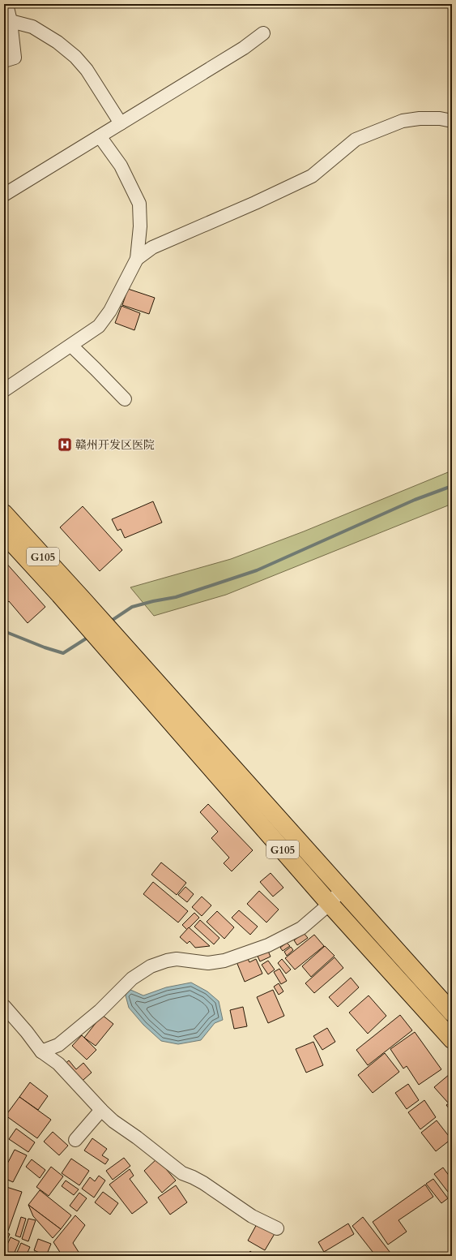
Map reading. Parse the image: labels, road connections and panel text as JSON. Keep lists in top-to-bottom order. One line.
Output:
{"streets":{"highway":["G105"]},"places":{"hospital":["赣州开发区医院"]}}
